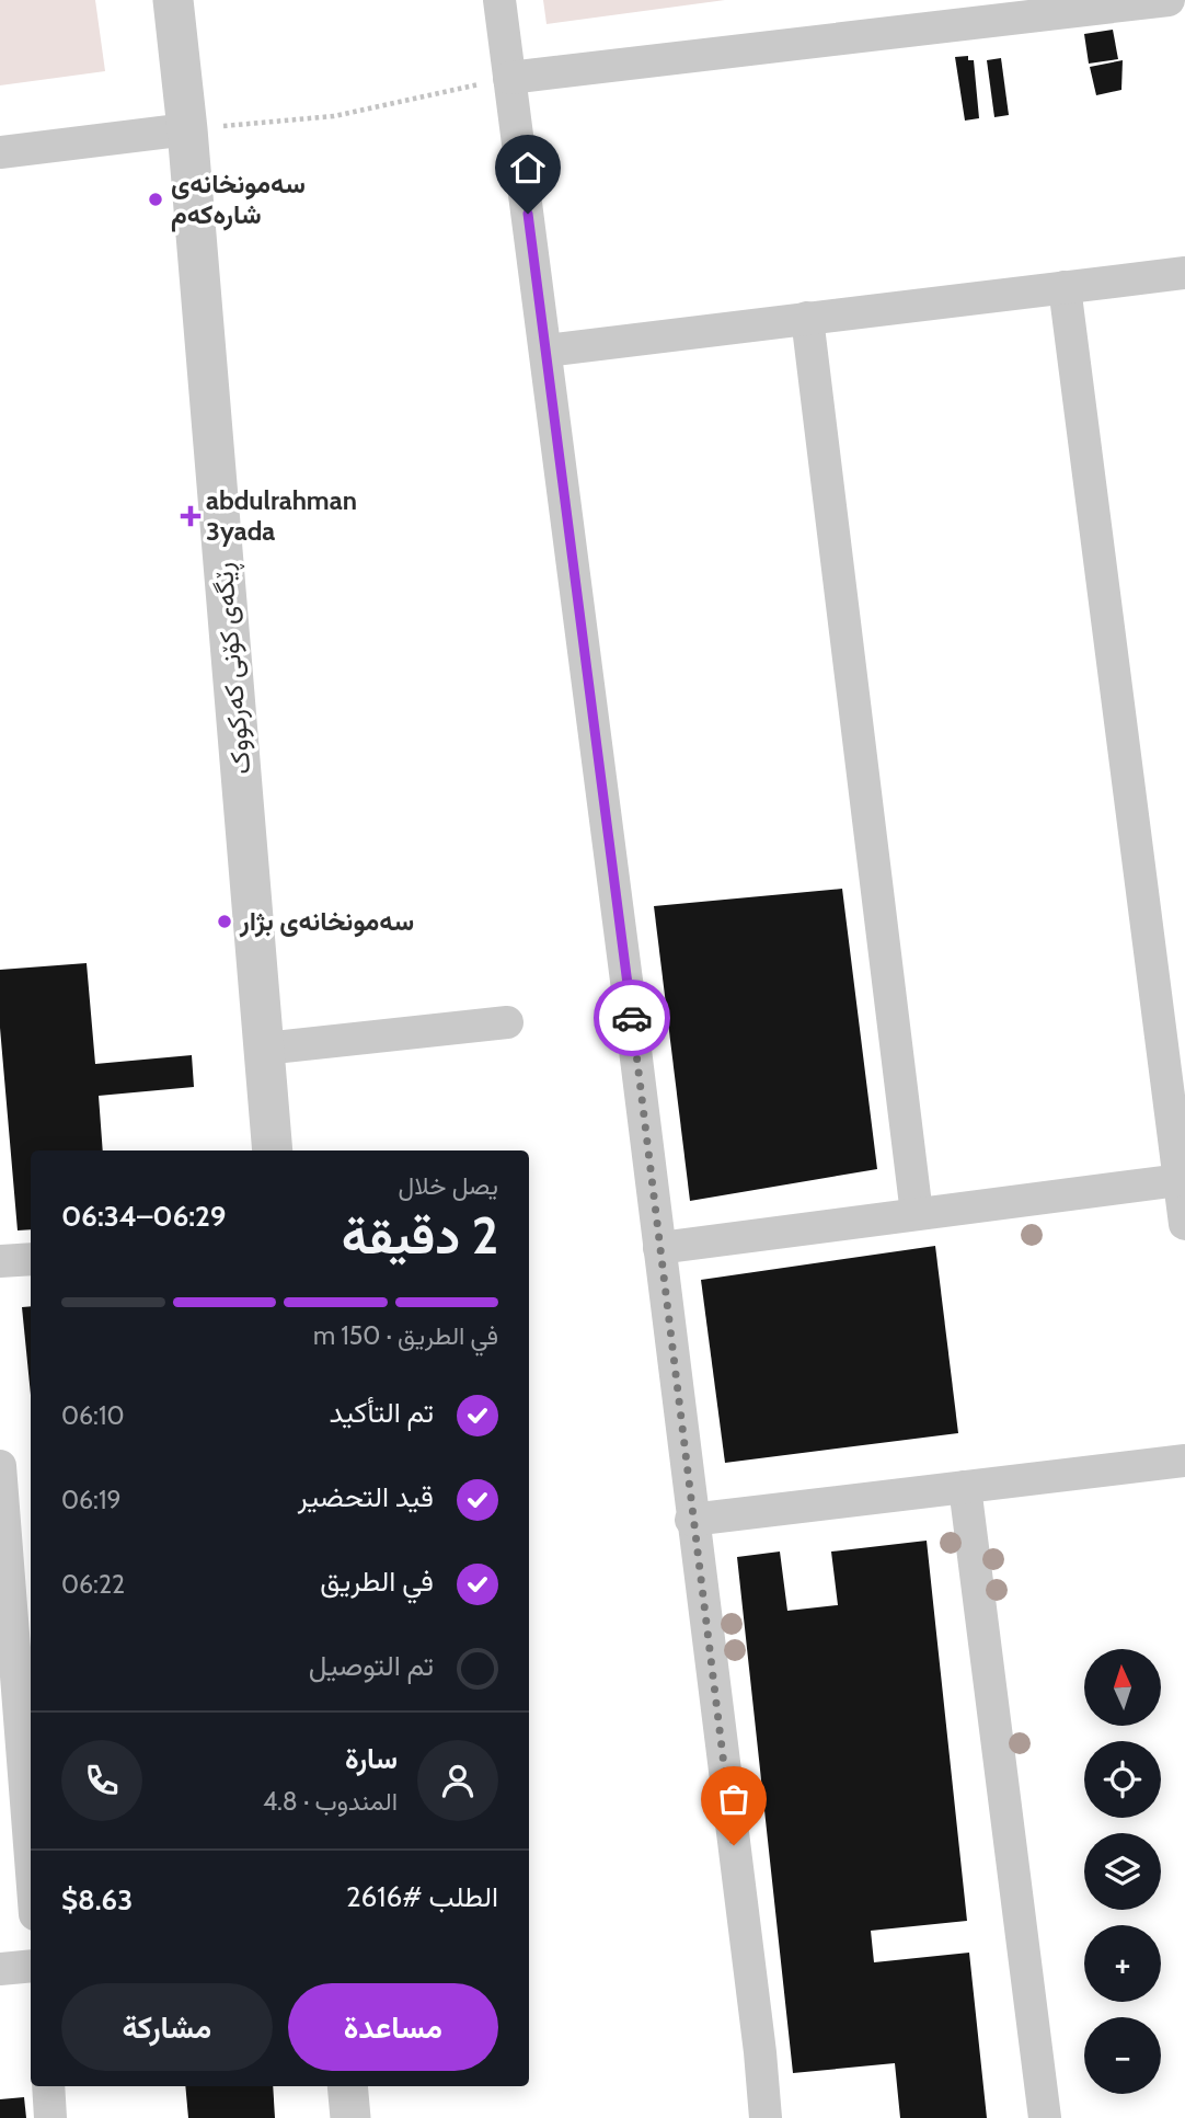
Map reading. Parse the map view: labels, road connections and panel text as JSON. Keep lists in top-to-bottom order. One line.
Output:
{"streets":{"street":["ڕێگەی کۆنی کەرکووک"]},"places":{"other":["سەمونخانەی شارەکەم","سەمونخانەی بژار"],"health":["abdulrahman 3yada"]},"north":"top","page":{"heading":["2 دقيقة","يصل خلال","06:29–06:34"],"panel":["سارة","المندوب · 4.8","الطلب #2616","$8.63"],"bar":"في الطريق · 150 m","list":[["تم التأكيد","06:10"],["قيد التحضير","06:19"],["في الطريق","06:22"],"تم التوصيل"],"map_buttons":["+","−"],"buttons":["مساعدة","مشاركة"]}}
